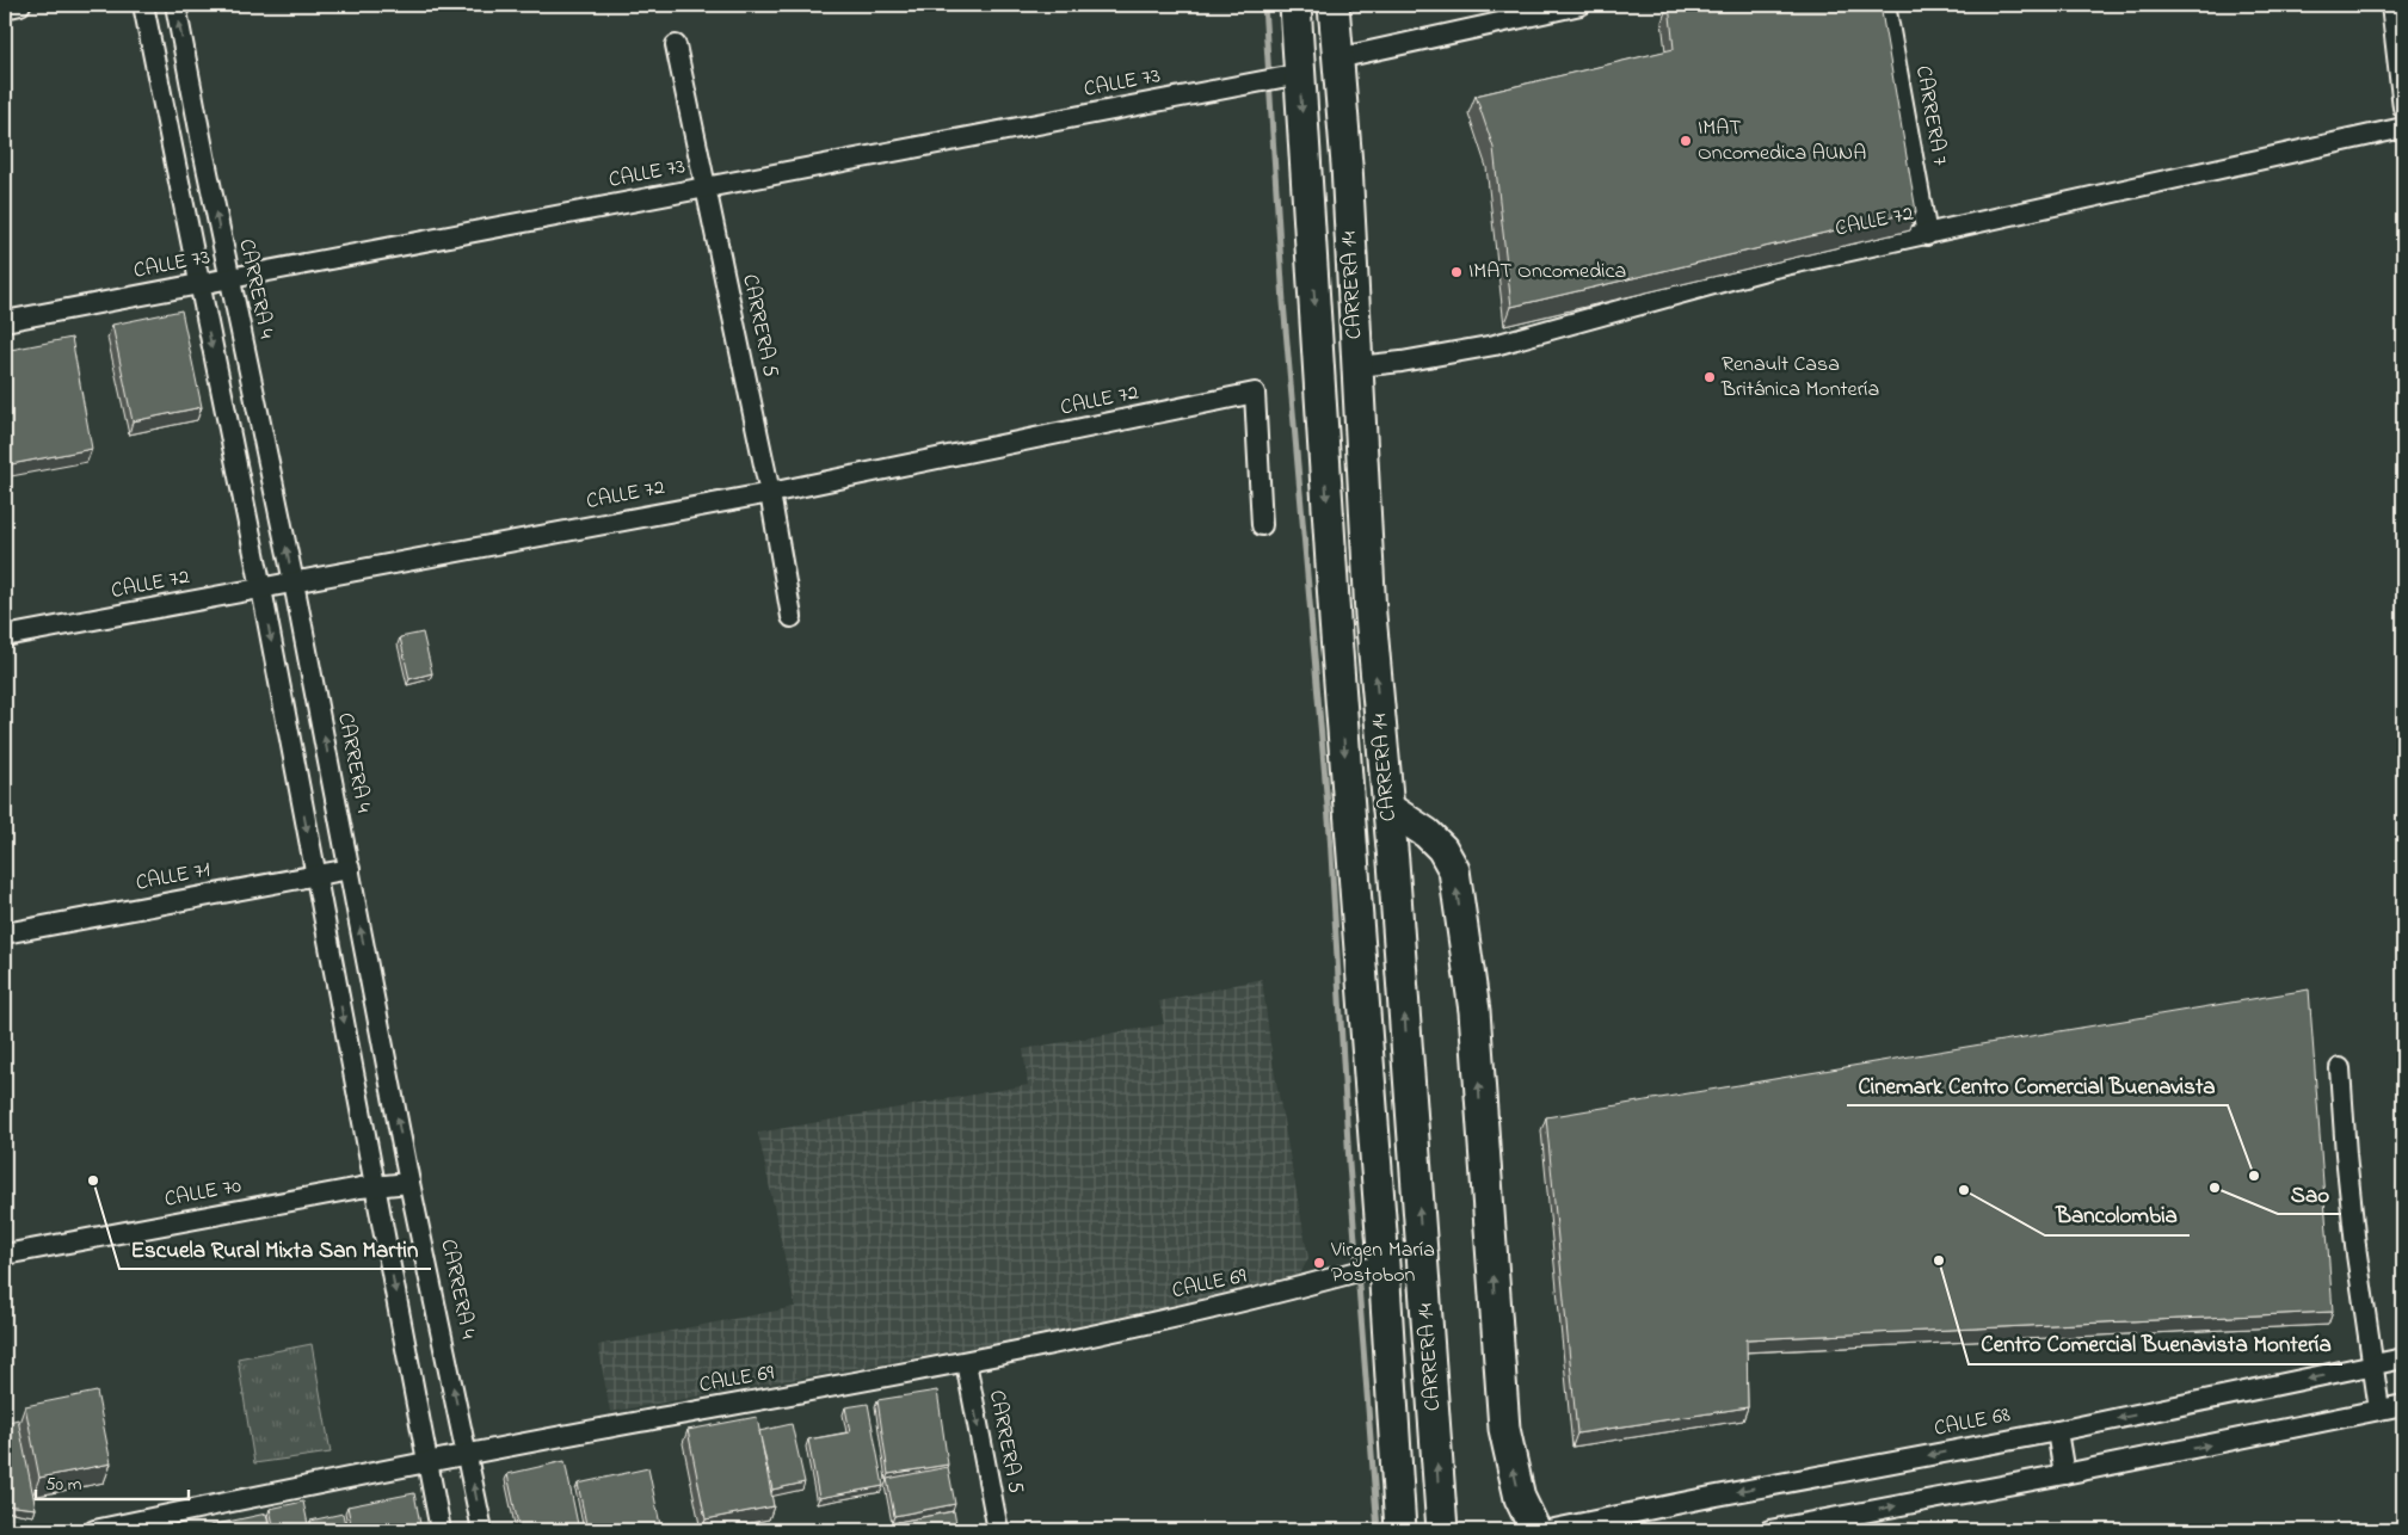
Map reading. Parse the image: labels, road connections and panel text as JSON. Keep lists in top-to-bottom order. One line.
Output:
{"streets":{"main road":["CARRERA 14"],"street":["CALLE 73","CARRERA 7","CALLE 72","CARRERA 4","CARRERA 5","CALLE 71","CALLE 70","CALLE 69","CALLE 68"]},"crossings":[["CALLE 73","CARRERA 14"],["CALLE 73","CARRERA 4"],["CALLE 73","CARRERA 5"],["CARRERA 7","CALLE 72"],["CALLE 72","CARRERA 14"],["CALLE 72","CARRERA 4"],["CALLE 72","CARRERA 5"],["CARRERA 14","CALLE 69"],["CARRERA 4","CALLE 71"],["CARRERA 4","CALLE 70"],["CARRERA 4","CALLE 69"],["CARRERA 5","CALLE 69"]],"places":["IMAT Oncomedica AUNA","IMAT Oncomedica","Renault Casa Británica Montería","Cinemark Centro Comercial Buenavista","Escuela Rural Mixta San Martin","Sao","Bancolombia","Centro Comercial Buenavista Montería","Virgen María Postobon"],"scale_bar":"50 m"}
